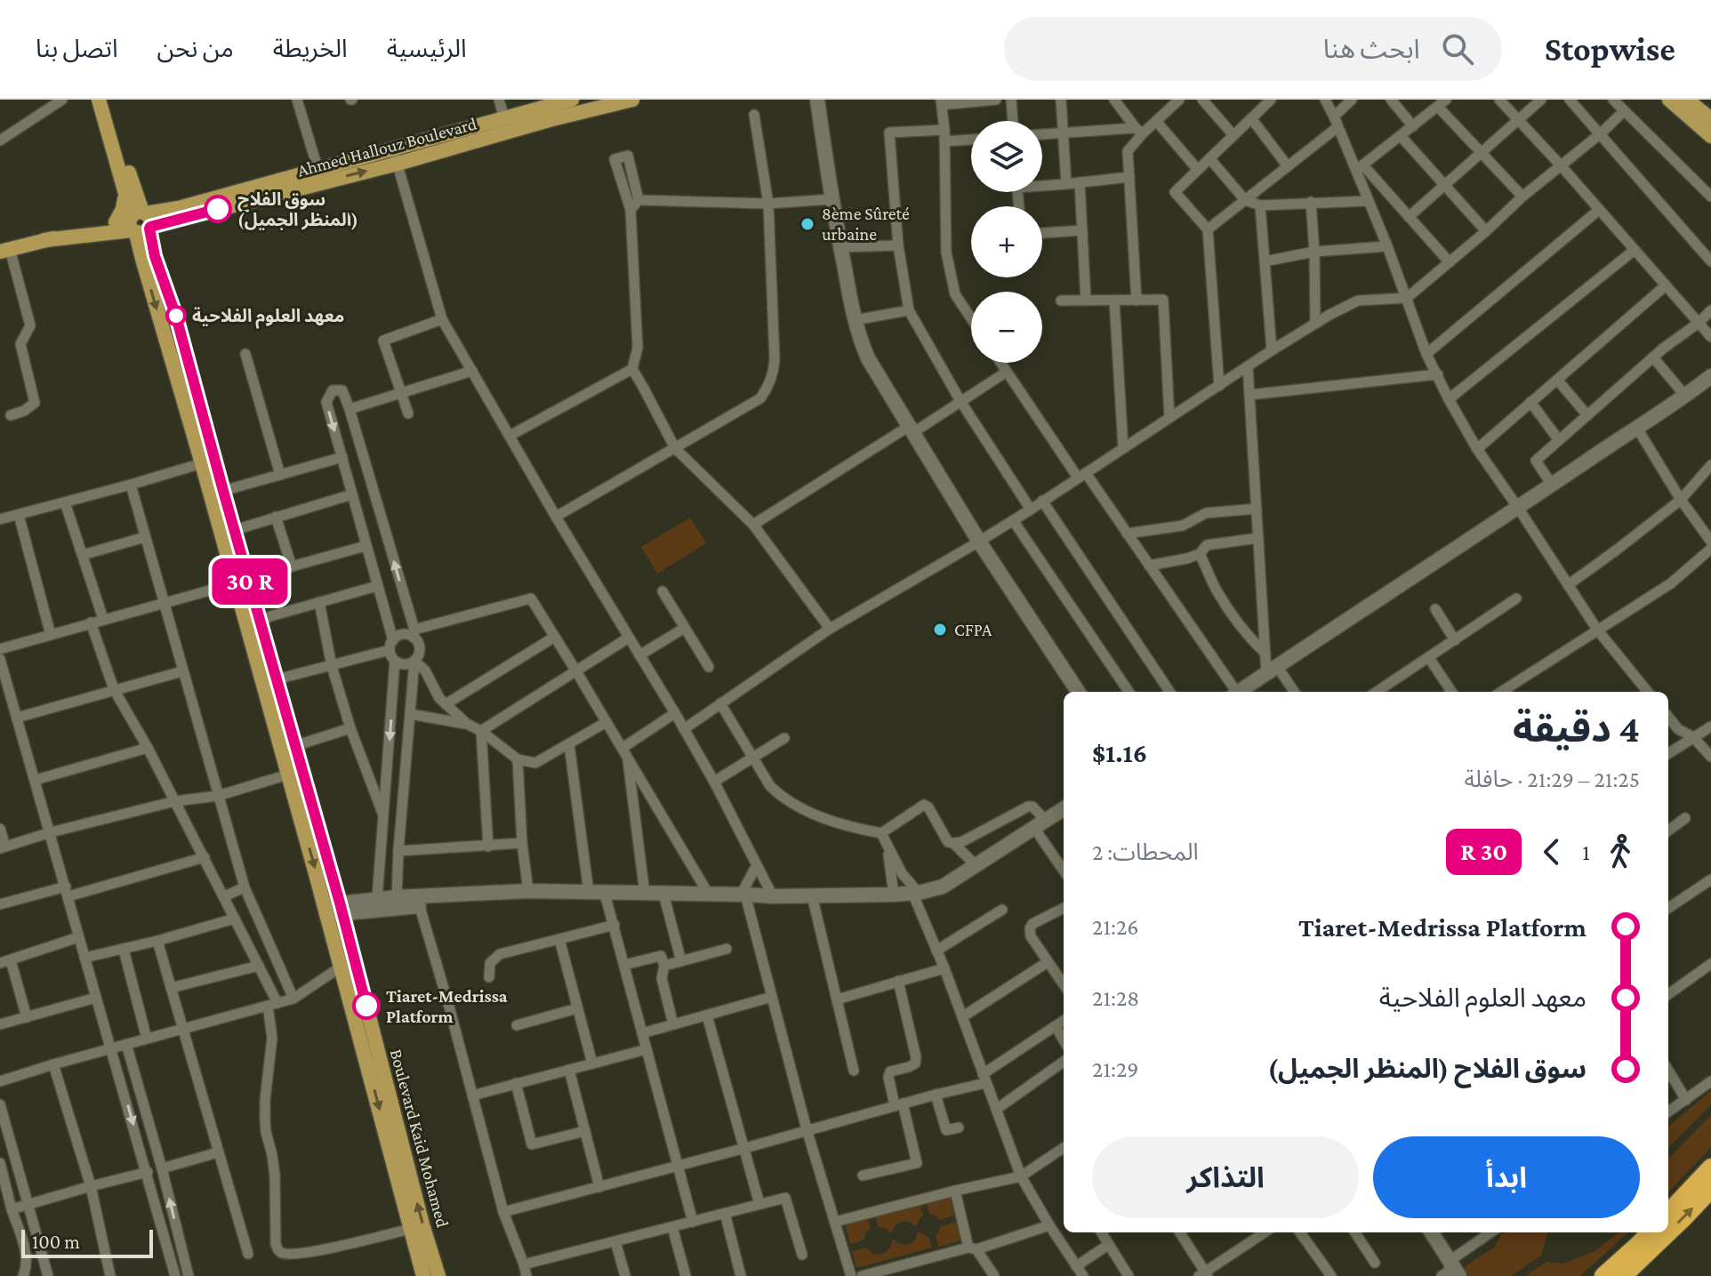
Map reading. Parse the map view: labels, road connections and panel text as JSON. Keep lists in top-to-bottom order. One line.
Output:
{"streets":{"main road":["Ahmed Hallouz Boulevard","Boulevard Kaid Mohamed"]},"crossings":[["Ahmed Hallouz Boulevard","Boulevard Kaid Mohamed"]],"places":["سوق الفلاح (المنظر الجميل)","8ème Sûreté urbaine","معهد العلوم الفلاحية","CFPA","Tiaret-Medrissa Platform"],"scale_bar":"100 m","page":{"header":"Stopwise","search":"ابحث هنا","nav":["الرئيسية","الخريطة","من نحن","اتصل بنا"],"on_map":"30 R","map_buttons":["+","−"],"heading":["4 دقيقة","21:25 – 21:29 · حافلة","$1.16"],"legs":["1","30 R","المحطات: 2"],"list":[{"name":"Tiaret-Medrissa Platform","value":"21:26"},{"name":"معهد العلوم الفلاحية","value":"21:28"},{"name":"سوق الفلاح (المنظر الجميل)","value":"21:29"}],"buttons":["ابدأ","التذاكر"],"scale":"100 m"}}
